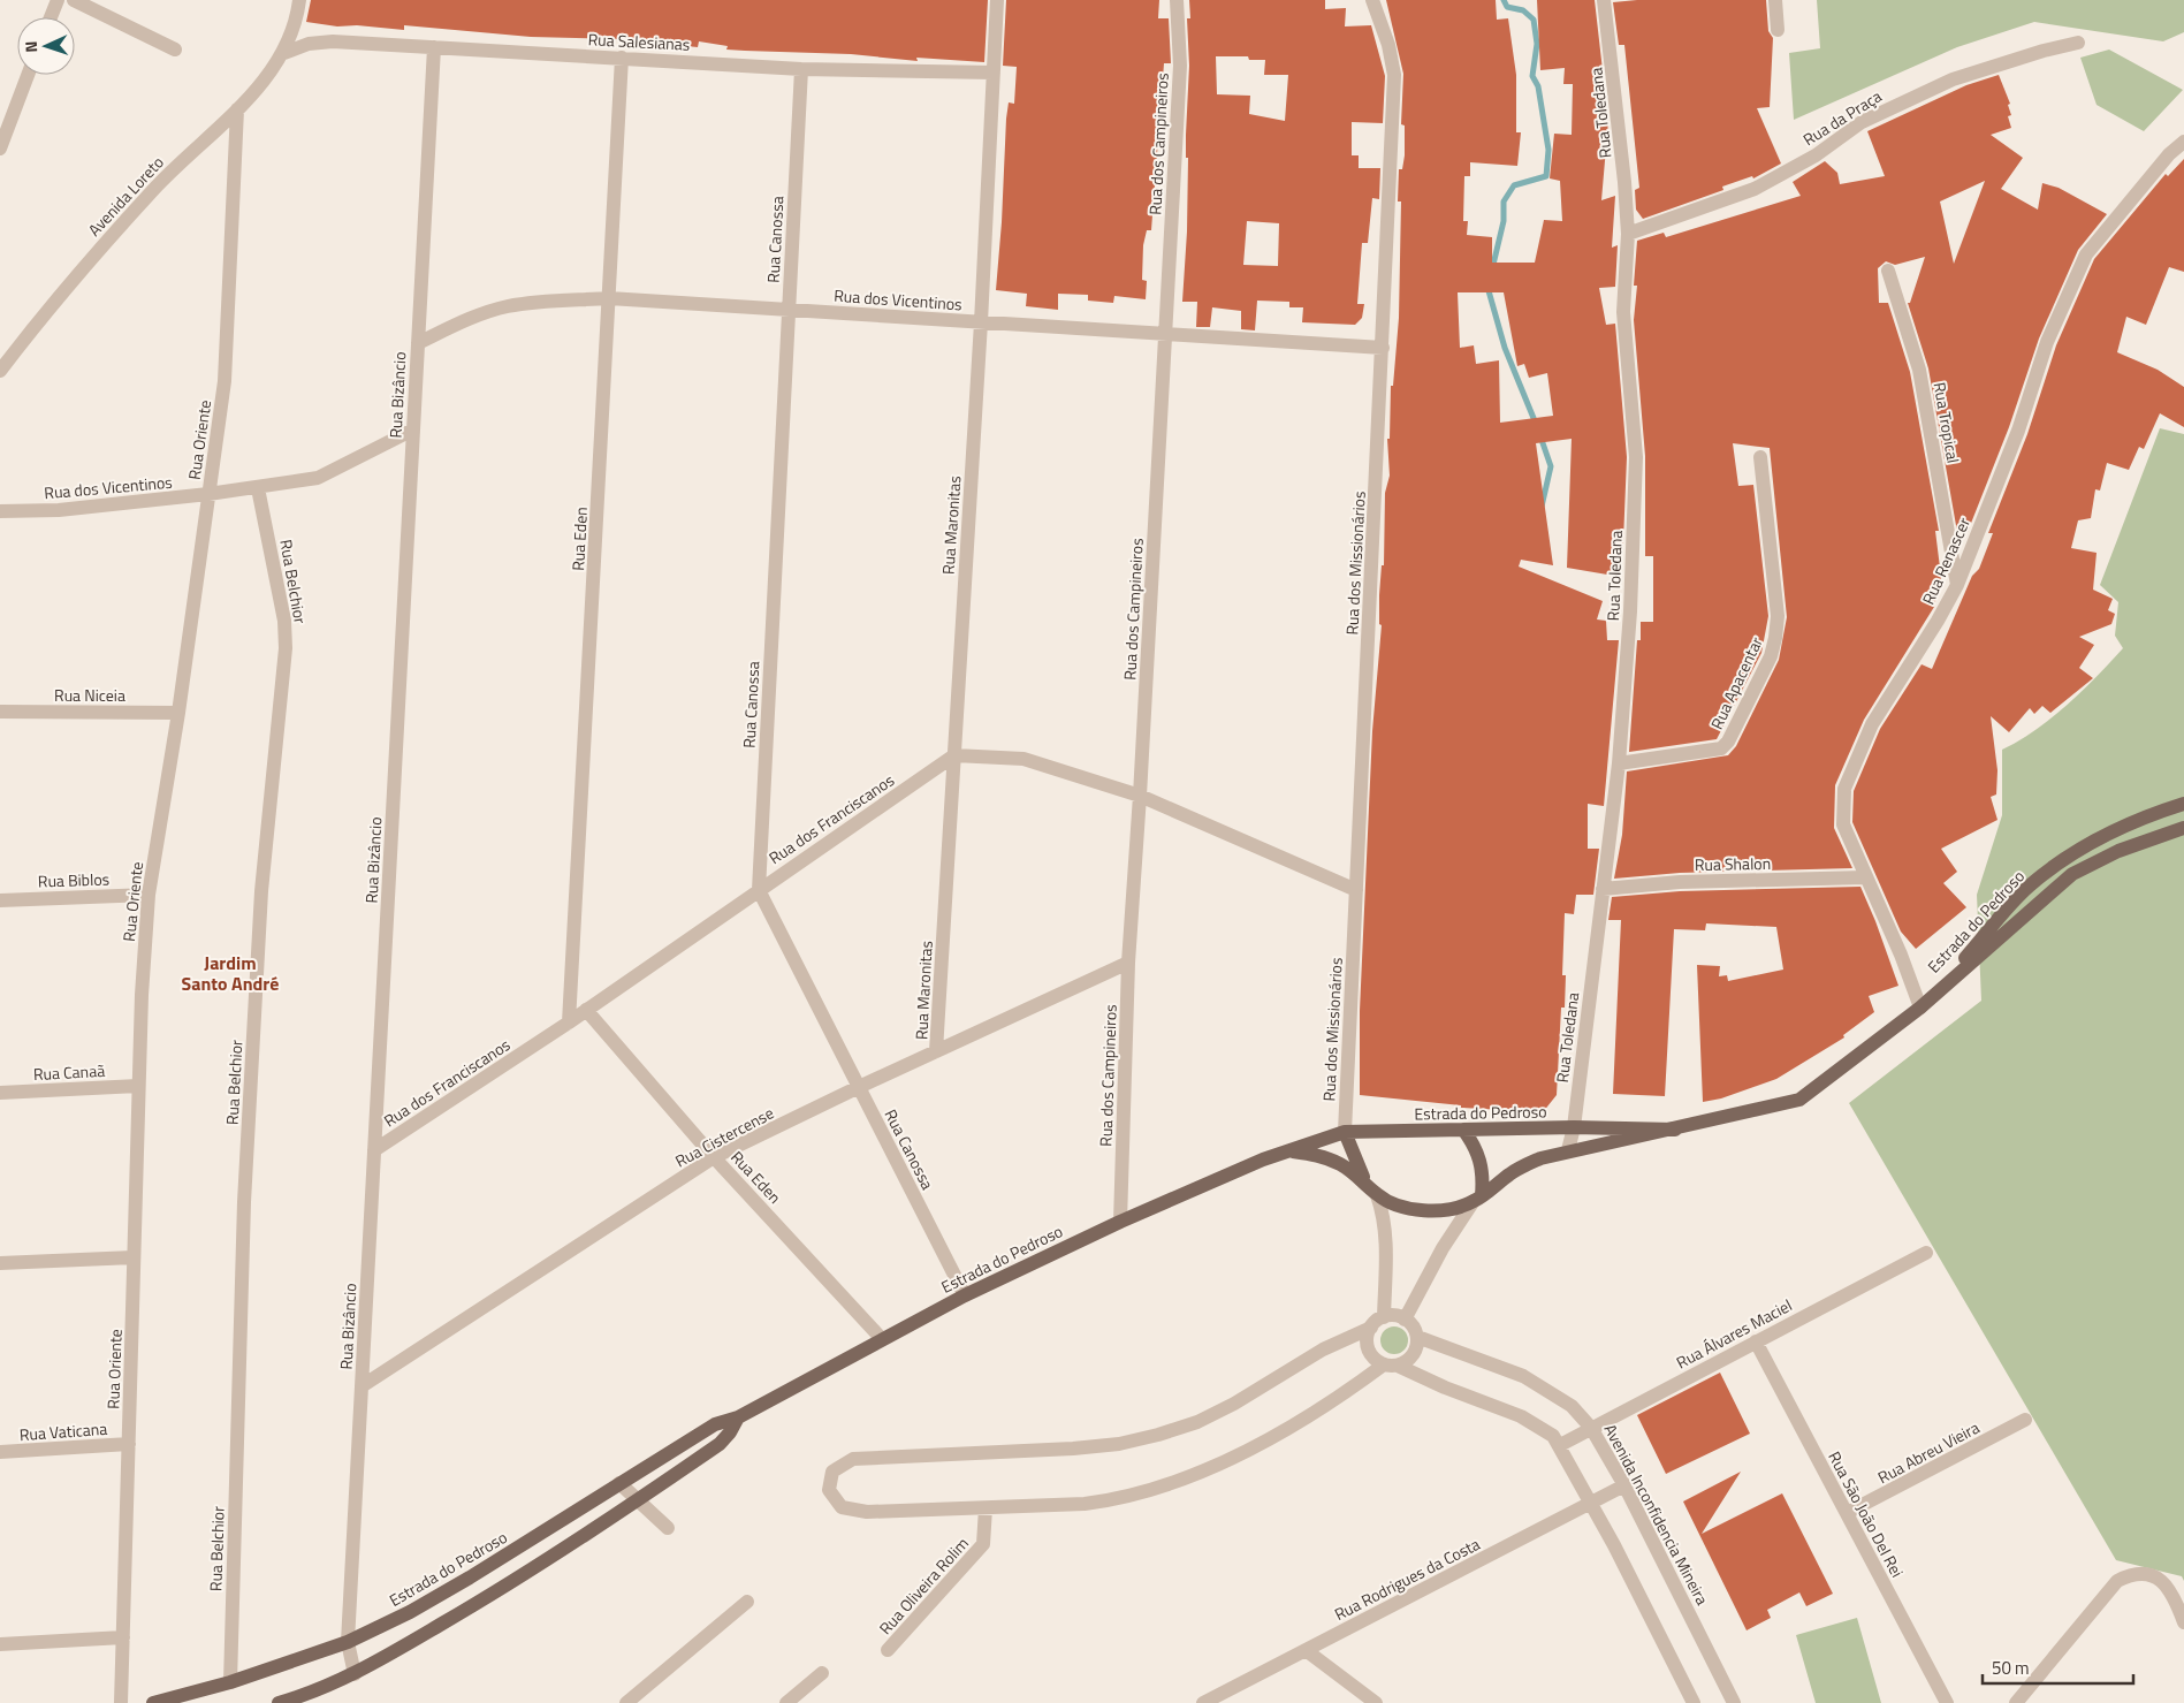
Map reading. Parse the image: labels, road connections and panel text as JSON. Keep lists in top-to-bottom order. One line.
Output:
{"streets":{"main road":["Estrada do Pedroso"],"street":["Rua Salesianas","Rua Toledana","Rua da Praça","Rua dos Campineiros","Avenida Loreto","Rua Canossa","Rua dos Vicentinos","Rua Bizâncio","Rua Tropical","Rua Oriente","Rua Maronitas","Rua Eden","Rua Renascer","Rua dos Missionários","Rua Belchior","Rua Apacentar","Rua Niceia","Rua dos Franciscanos","Rua Shalon","Rua Biblos","Rua Canaã","Rua Cistercense","Rua Álvares Maciel","Rua Vaticana","Rua Abreu Vieira","Avenida Inconfidencia Mineira","Rua São João Del Rei","Rua Rodrigues da Costa","Rua Oliveira Rolim"]},"crossings":[["Rua Salesianas","Avenida Loreto"],["Rua Salesianas","Rua Canossa"],["Rua Salesianas","Rua Bizâncio"],["Rua Salesianas","Rua Maronitas"],["Rua Salesianas","Rua Eden"],["Rua Toledana","Rua da Praça"],["Rua Toledana","Rua Apacentar"],["Rua Toledana","Rua Shalon"],["Rua Toledana","Estrada do Pedroso"],["Rua dos Campineiros","Rua dos Vicentinos"],["Rua dos Campineiros","Estrada do Pedroso"],["Rua dos Campineiros","Rua Cistercense"],["Avenida Loreto","Rua Oriente"],["Rua Canossa","Rua dos Vicentinos"],["Rua Canossa","Rua dos Franciscanos"],["Rua Canossa","Estrada do Pedroso"],["Rua Canossa","Rua Cistercense"],["Rua dos Vicentinos","Rua Bizâncio"],["Rua dos Vicentinos","Rua Oriente"],["Rua dos Vicentinos","Rua Maronitas"],["Rua dos Vicentinos","Rua Eden"],["Rua dos Vicentinos","Rua dos Missionários"],["Rua dos Vicentinos","Rua Belchior"],["Rua Bizâncio","Rua dos Franciscanos"],["Rua Bizâncio","Estrada do Pedroso"],["Rua Bizâncio","Rua Cistercense"],["Rua Tropical","Rua Renascer"],["Rua Oriente","Rua Niceia"],["Rua Oriente","Rua Biblos"],["Rua Oriente","Rua Canaã"],["Rua Oriente","Rua Vaticana"],["Rua Maronitas","Rua dos Franciscanos"],["Rua Maronitas","Rua Cistercense"],["Rua Eden","Rua dos Franciscanos"],["Rua Eden","Estrada do Pedroso"],["Rua Eden","Rua Cistercense"],["Rua Renascer","Rua Shalon"],["Rua Renascer","Estrada do Pedroso"],["Rua dos Missionários","Estrada do Pedroso"],["Rua Belchior","Estrada do Pedroso"],["Rua Álvares Maciel","Avenida Inconfidencia Mineira"],["Rua Álvares Maciel","Rua São João Del Rei"],["Rua Abreu Vieira","Rua São João Del Rei"],["Avenida Inconfidencia Mineira","Rua Rodrigues da Costa"]],"districts":["Jardim Santo André"],"scale_bar":"50 m","north":"left"}
